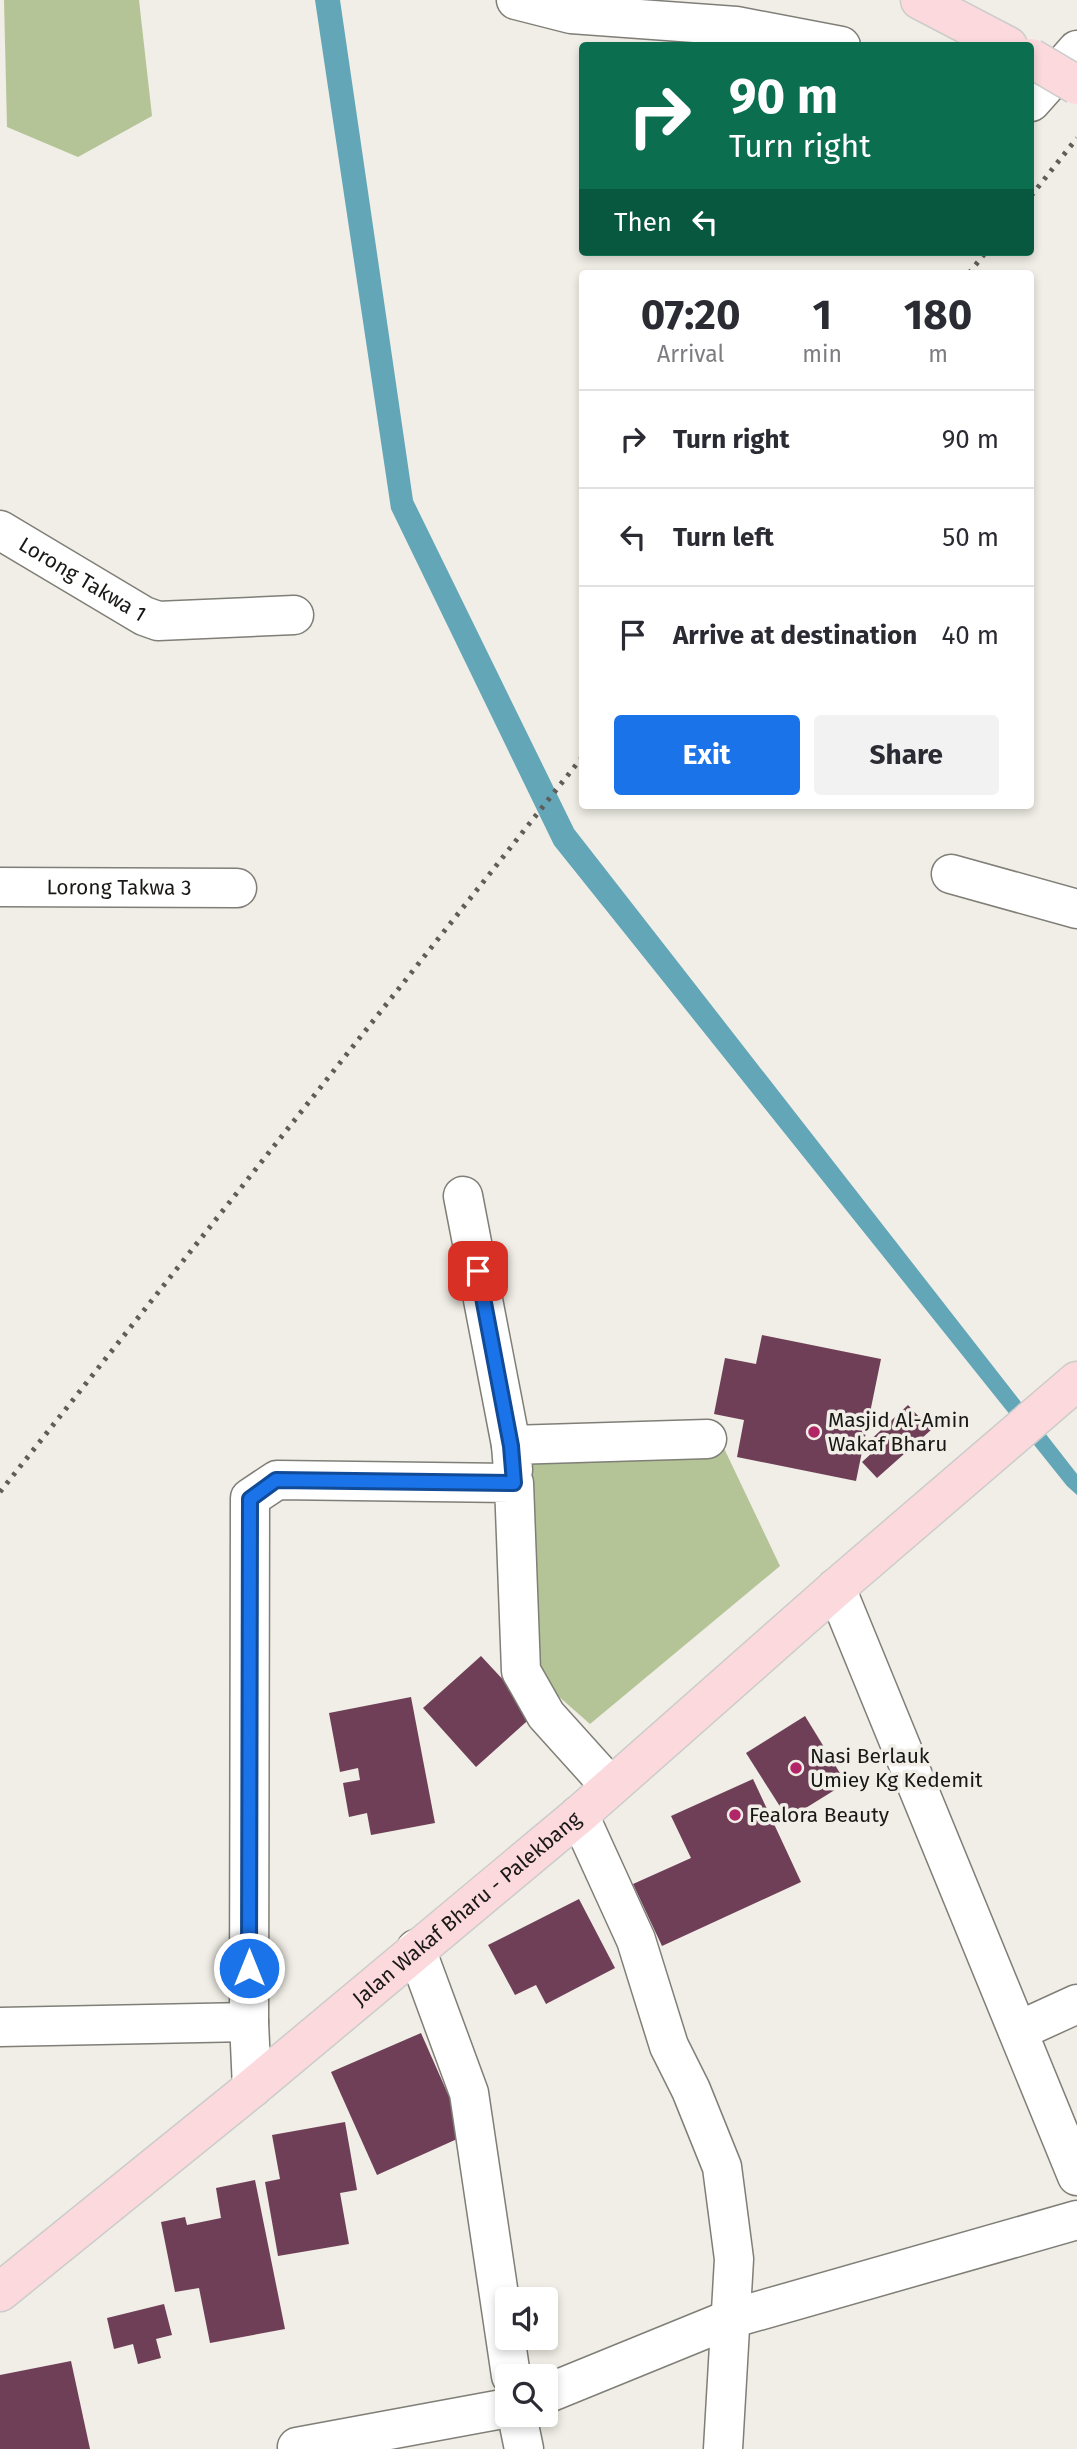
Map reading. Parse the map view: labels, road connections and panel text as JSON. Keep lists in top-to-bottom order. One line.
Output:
{"streets":{"main road":["Jalan Wakaf Bharu - Palekbang"],"street":["Lorong Takwa 1","Lorong Takwa 3"]},"places":["Masjid Al-Amin Wakaf Bharu","Nasi Berlauk Umiey Kg Kedemit","Fealora Beauty"],"page":{"turn":["90 m","Turn right"],"then":"Then","eta":["07:20","Arrival","1","min","180","m"],"list":[{"name":"Turn right","value":"90 m"},{"name":"Turn left","value":"50 m"},{"name":"Arrive at destination","value":"40 m"}],"buttons":["Exit","Share"]}}
